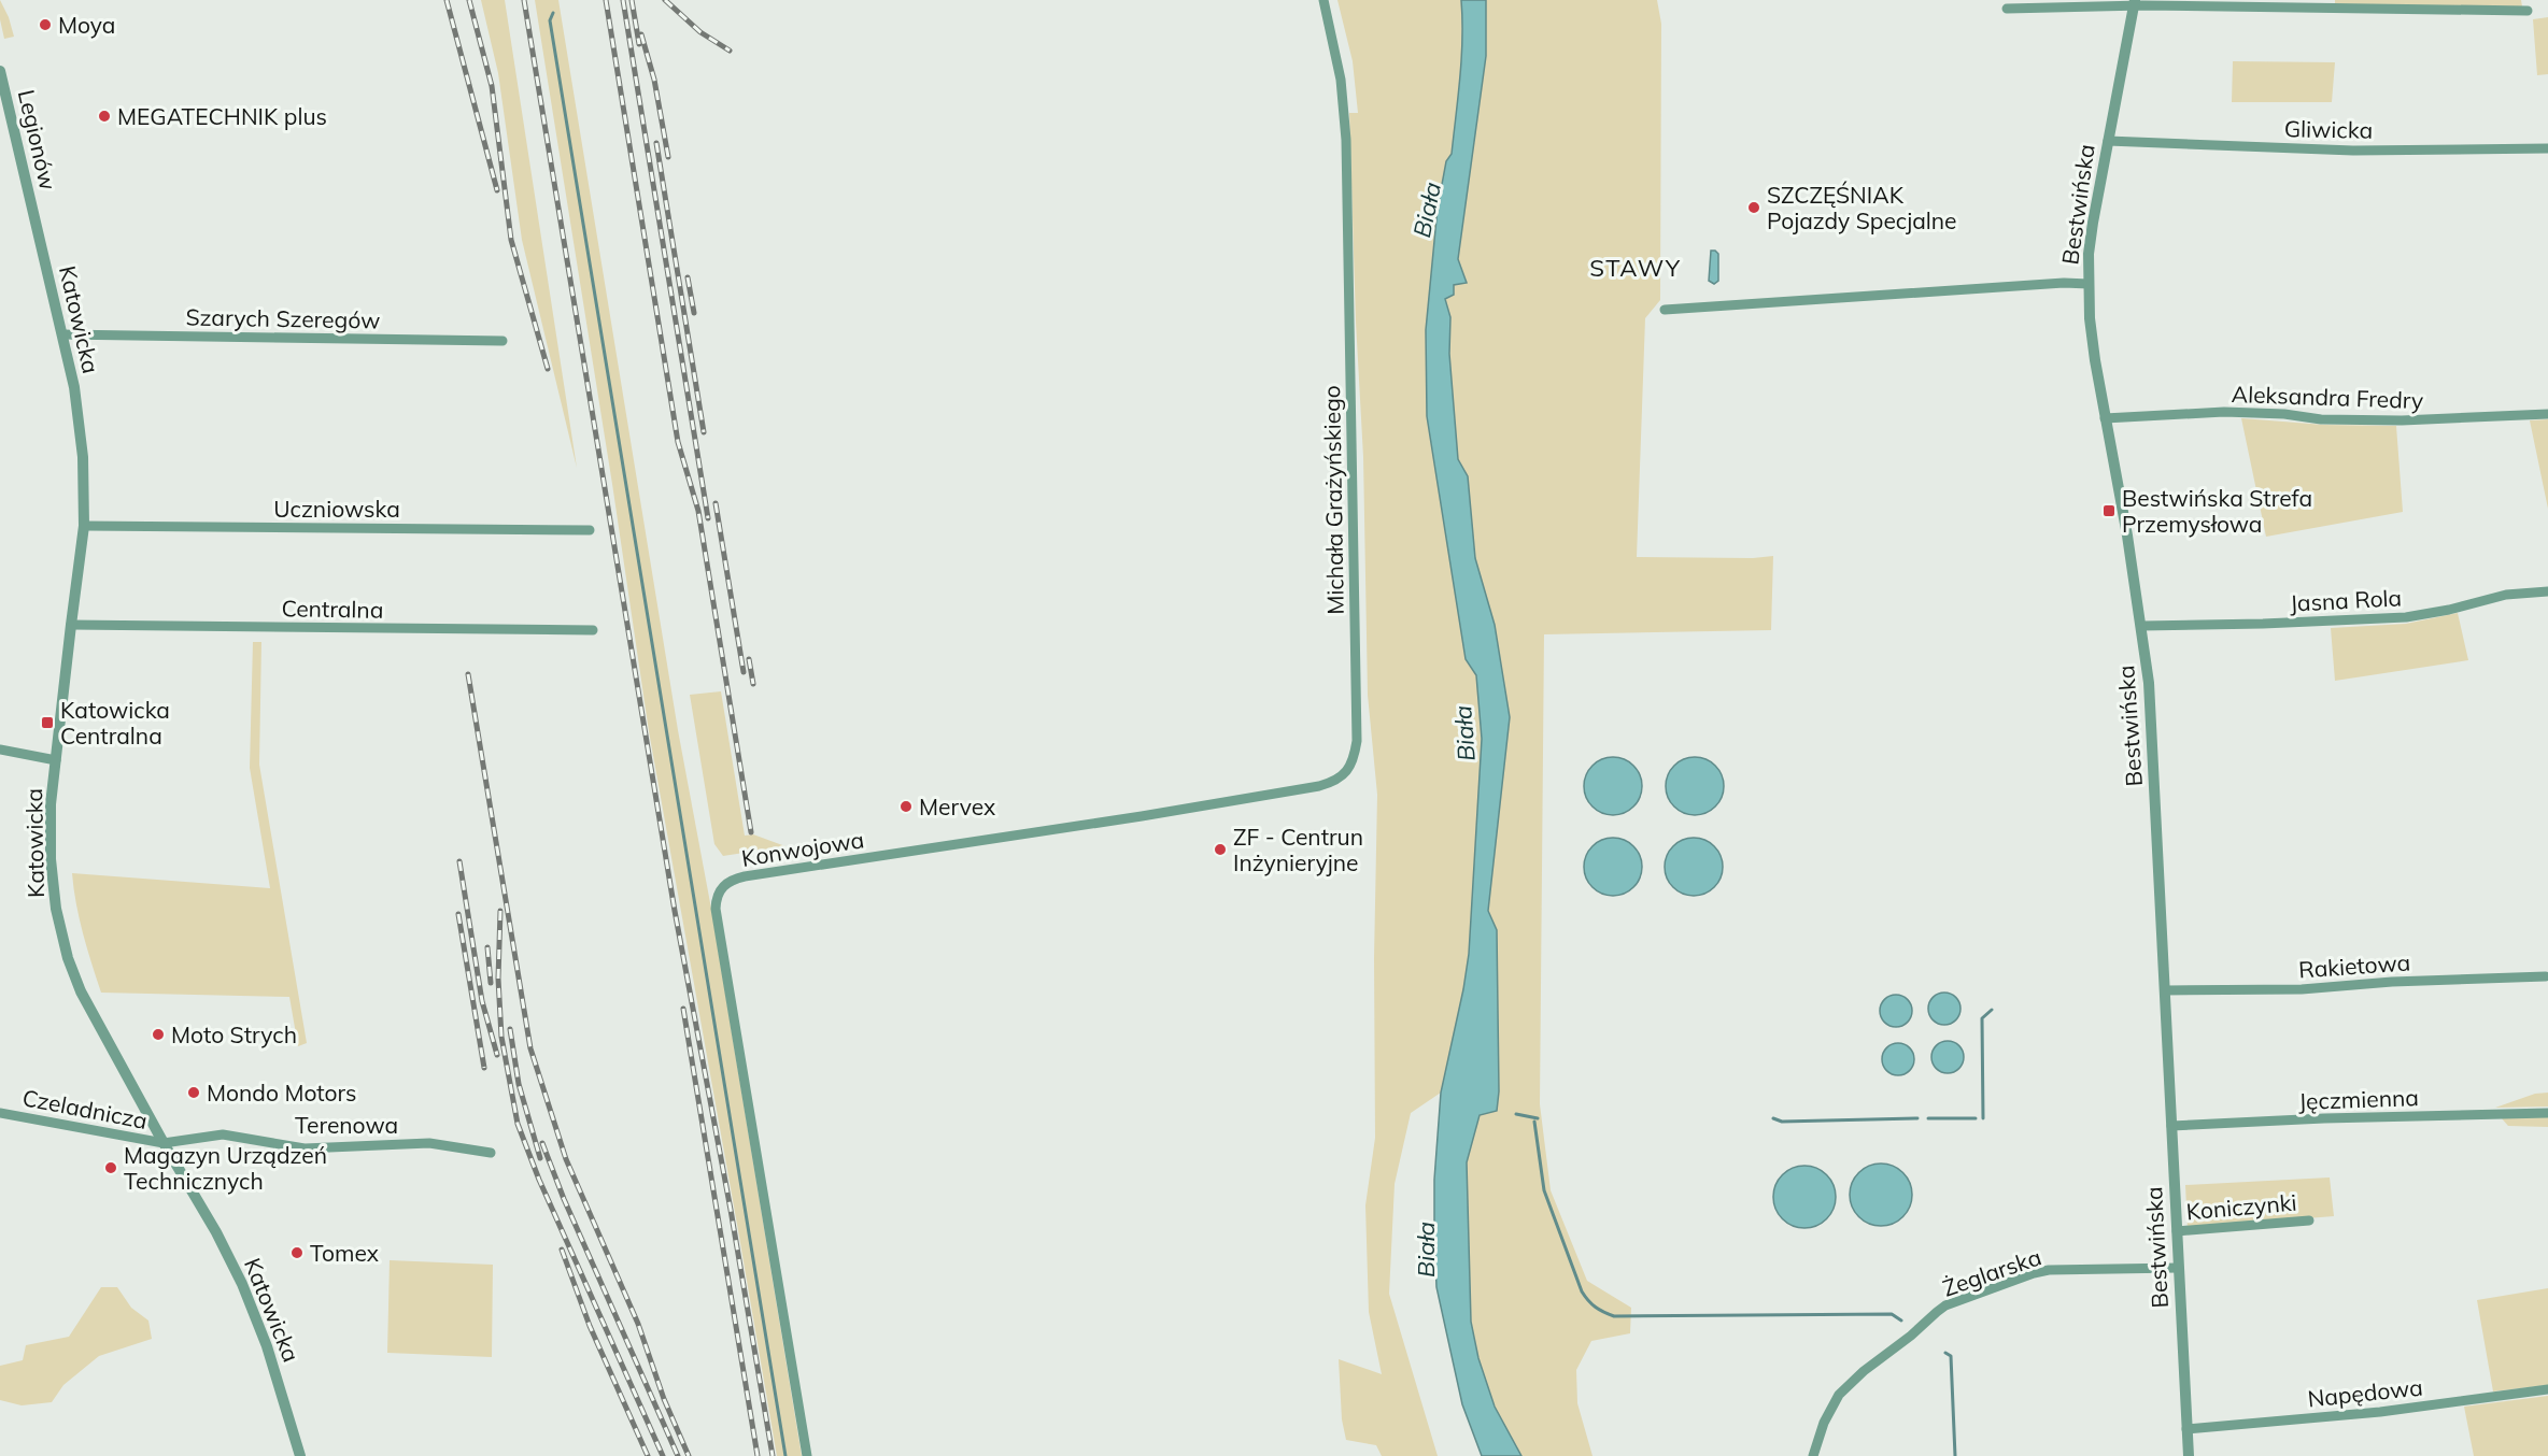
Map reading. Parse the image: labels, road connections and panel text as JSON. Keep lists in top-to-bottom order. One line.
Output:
{"streets":{"street":["Gliwicka","Legionów","Bestwińska","Szarych Szeregów","Katowicka","Aleksandra Fredry","Michała Grażyńskiego","Uczniowska","Jasna Rola","Centralna","Konwojowa","Rakietowa","Jęczmienna","Czeladnicza","Terenowa","Koniczynki","Żeglarska","Napędowa"]},"crossings":[["Gliwicka","Bestwińska"],["Legionów","Katowicka"],["Bestwińska","Aleksandra Fredry"],["Bestwińska","Jasna Rola"],["Bestwińska","Rakietowa"],["Bestwińska","Jęczmienna"],["Bestwińska","Koniczynki"],["Bestwińska","Żeglarska"],["Bestwińska","Napędowa"],["Szarych Szeregów","Katowicka"],["Katowicka","Uczniowska"],["Katowicka","Centralna"],["Katowicka","Czeladnicza"],["Katowicka","Terenowa"],["Michała Grażyńskiego","Konwojowa"],["Czeladnicza","Terenowa"]],"districts":["STAWY"],"water":["Biała"],"places":{"other":["Moya","MEGATECHNIK plus","SZCZĘŚNIAK Pojazdy Specjalne","Mervex","ZF - Centrun Inżynieryjne","Moto Strych","Mondo Motors","Magazyn Urządzeń Technicznych","Tomex"],"transit":["Bestwińska Strefa Przemysłowa","Katowicka Centralna"]}}
